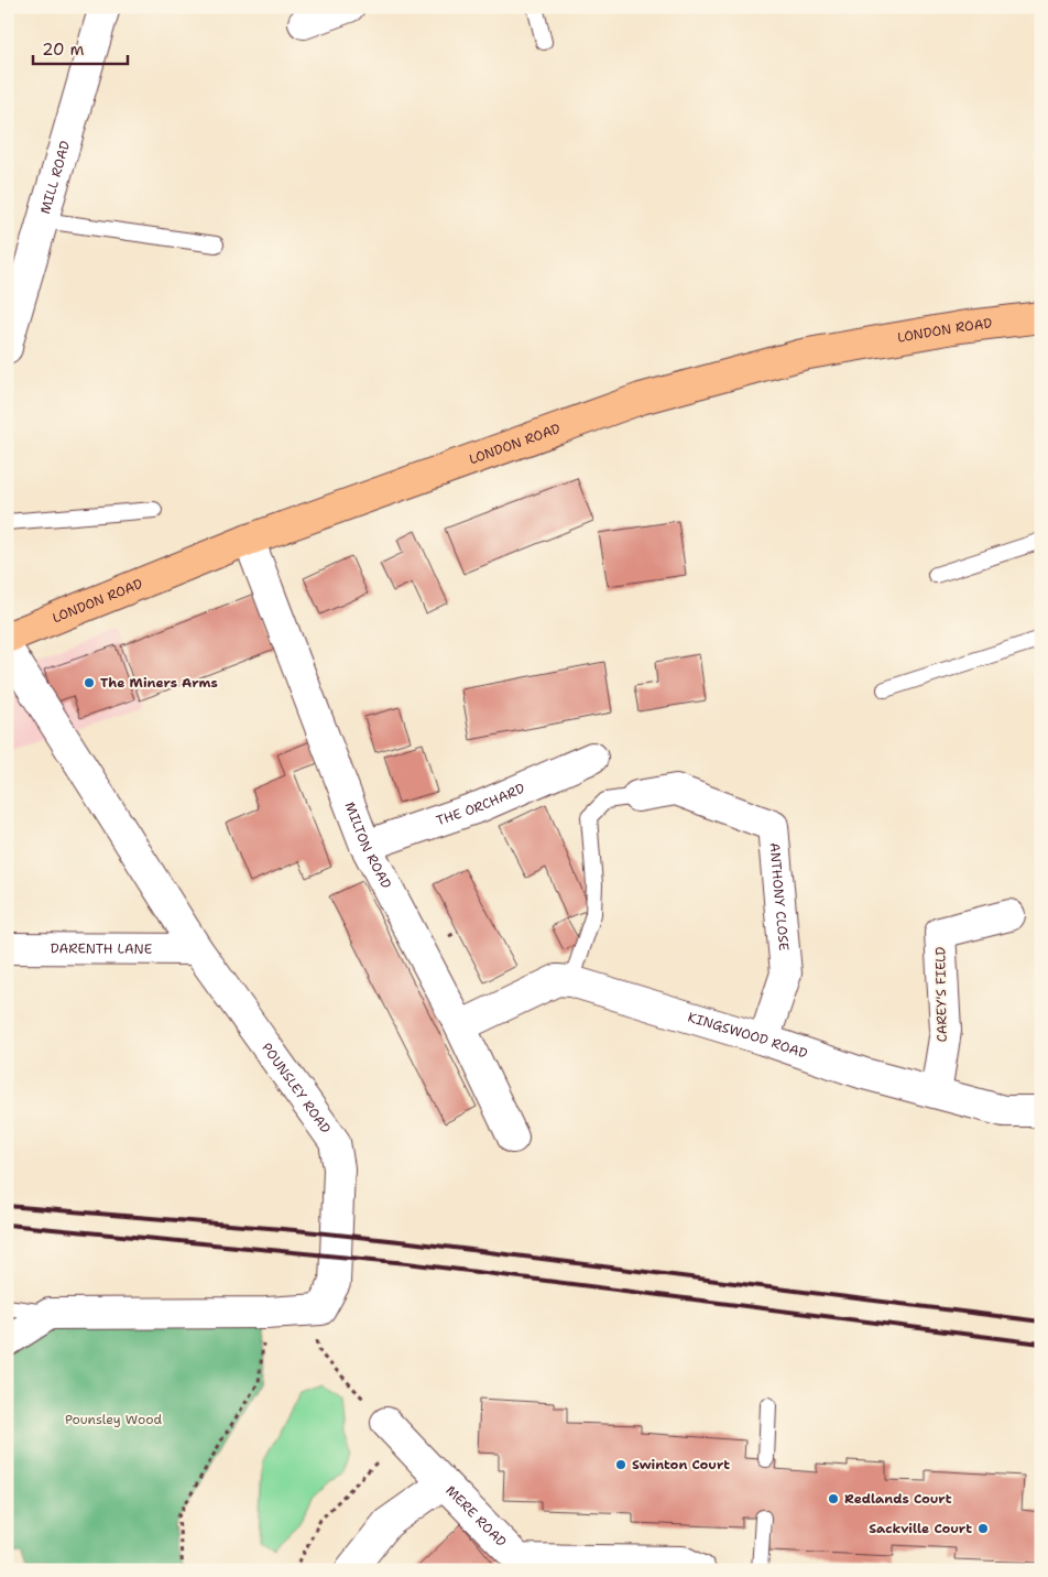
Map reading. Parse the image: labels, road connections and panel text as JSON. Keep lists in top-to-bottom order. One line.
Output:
{"streets":{"main road":["LONDON ROAD"],"street":["MILL ROAD","THE ORCHARD","MILTON ROAD","ANTHONY CLOSE","DARENTH LANE","CAREY'S FIELD","KINGSWOOD ROAD","POUNSLEY ROAD","MERE ROAD"]},"crossings":[["LONDON ROAD","MILTON ROAD"],["THE ORCHARD","MILTON ROAD"],["MILTON ROAD","KINGSWOOD ROAD"],["ANTHONY CLOSE","KINGSWOOD ROAD"],["DARENTH LANE","POUNSLEY ROAD"],["CAREY'S FIELD","KINGSWOOD ROAD"]],"parks":["Pounsley Wood"],"places":["The Miners Arms","Swinton Court","Redlands Court","Sackville Court"],"scale_bar":"20 m"}
